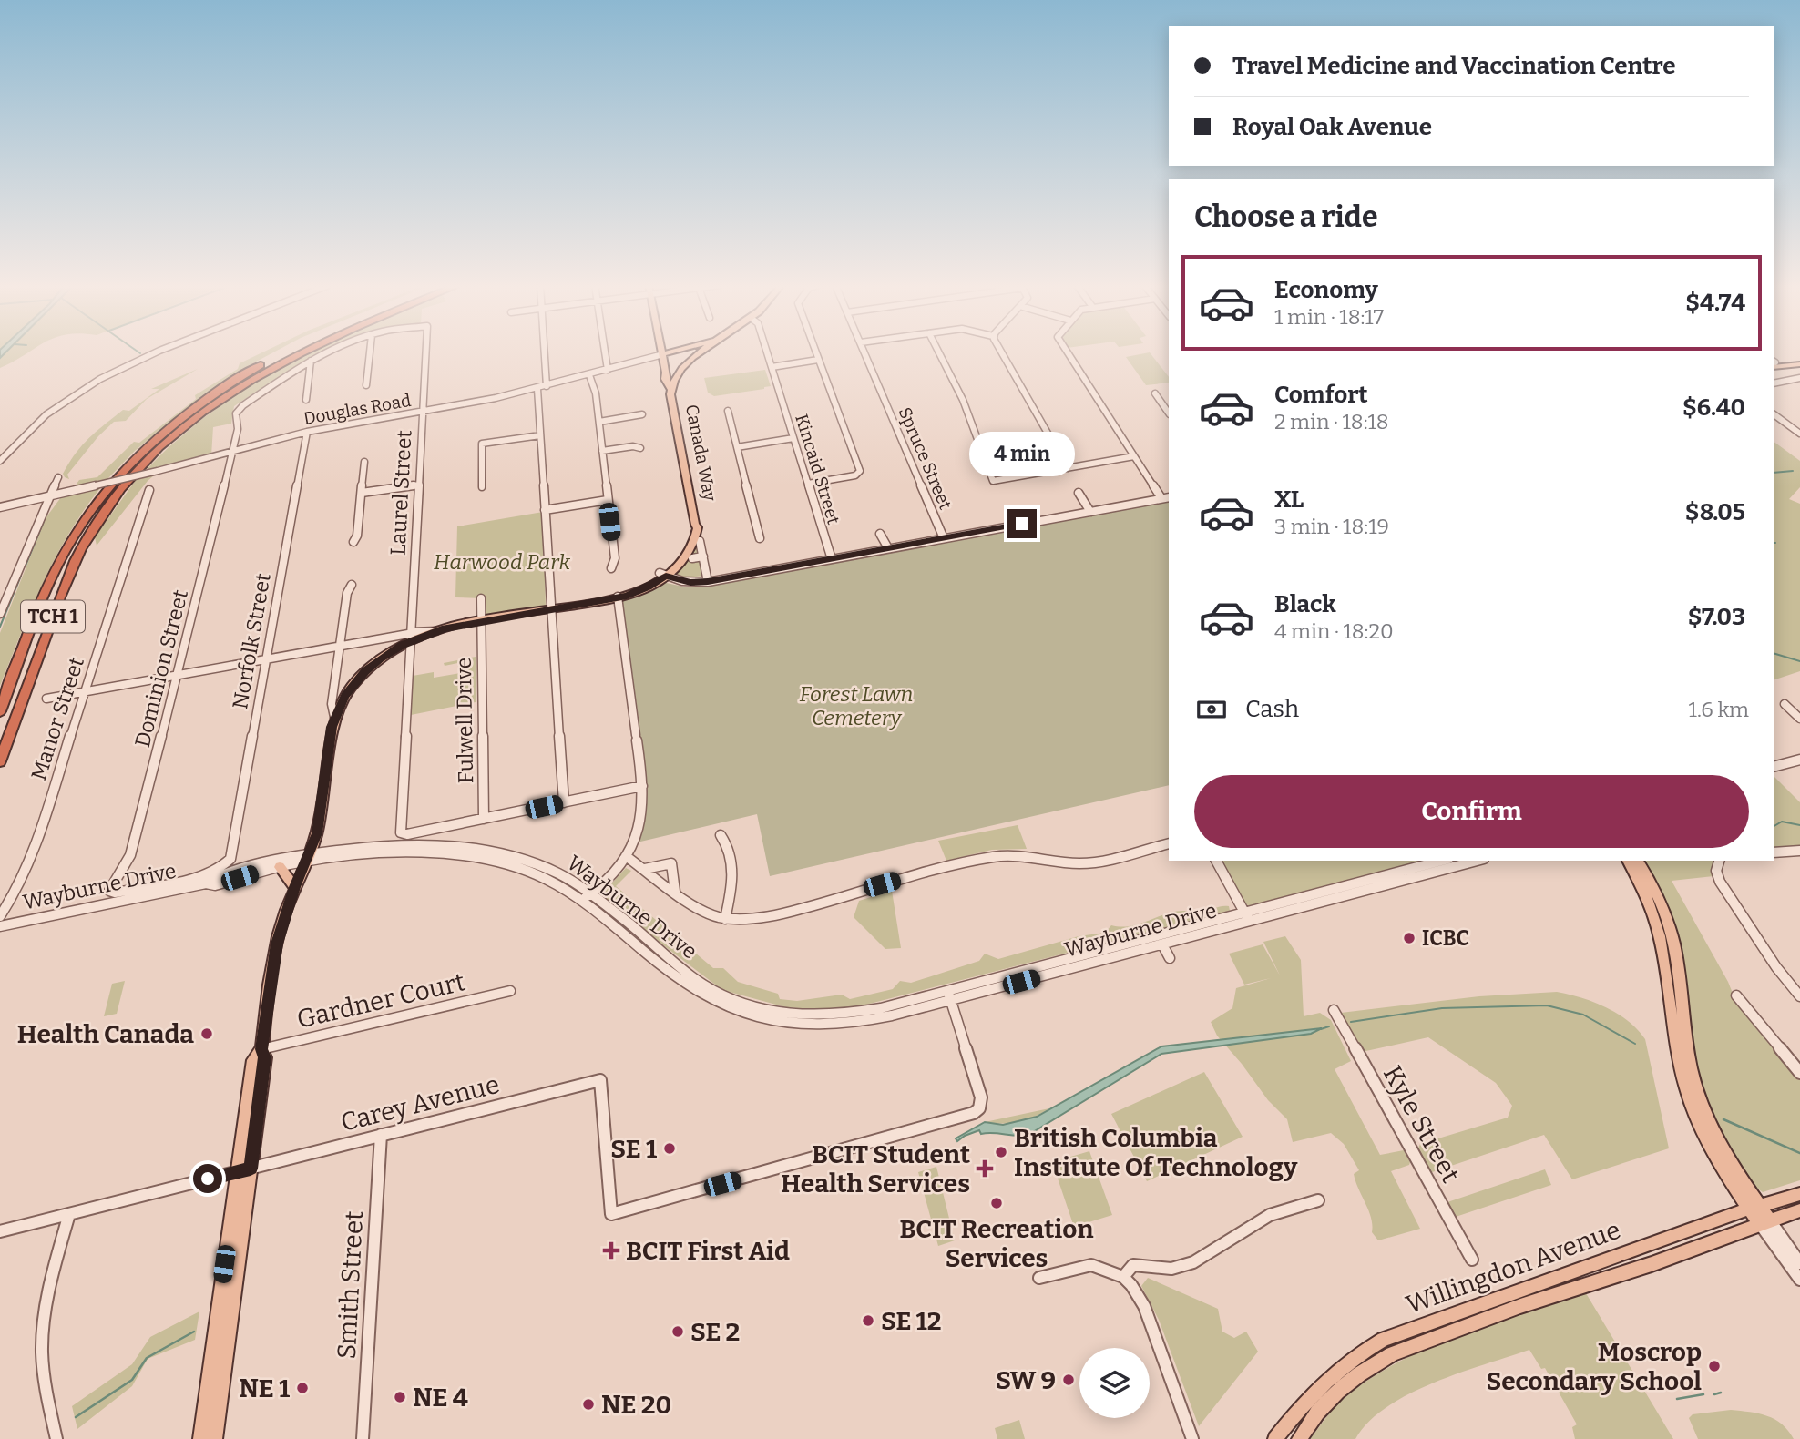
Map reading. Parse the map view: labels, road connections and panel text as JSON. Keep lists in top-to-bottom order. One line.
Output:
{"streets":{"highway":["TCH 1"],"main road":["Douglas Road","Canada Way","Willingdon Avenue"],"street":["Spruce Street","Kincaid Street","Laurel Street","Norfolk Street","Dominion Street","Manor Street","Fulwell Drive","Wayburne Drive","Gardner Court","Carey Avenue","Kyle Street","Smith Street"]},"crossings":[["Douglas Road","Laurel Street"],["Douglas Road","Norfolk Street"],["Douglas Road","Dominion Street"],["Canada Way","Laurel Street"],["Canada Way","Fulwell Drive"],["Canada Way","Wayburne Drive"],["Canada Way","Gardner Court"],["Canada Way","Carey Avenue"],["Laurel Street","Fulwell Drive"],["Norfolk Street","Dominion Street"],["Wayburne Drive","Carey Avenue"],["Carey Avenue","Smith Street"]],"parks":["Harwood Park","Forest Lawn Cemetery"],"places":{"other":["ICBC","Health Canada","SE 1","British Columbia Institute Of Technology","BCIT Recreation Services","SE 12","SE 2","Moscrop Secondary School","SW 9","NE 1","NE 4","NE 20"],"health":["BCIT Student Health Services","BCIT First Aid"]},"page":{"banner":["Travel Medicine and Vaccination Centre","Royal Oak Avenue"],"heading":"Choose a ride","list":[{"name":"Economy","note":"1 min · 18:17","value":"$4.74"},{"name":"Comfort","note":"2 min · 18:18","value":"$6.40"},{"name":"XL","note":"3 min · 18:19","value":"$8.05"},{"name":"Black","note":"4 min · 18:20","value":"$7.03"}],"bubble":"4 min","pay":["Cash","1.6 km"],"buttons":"Confirm"}}
